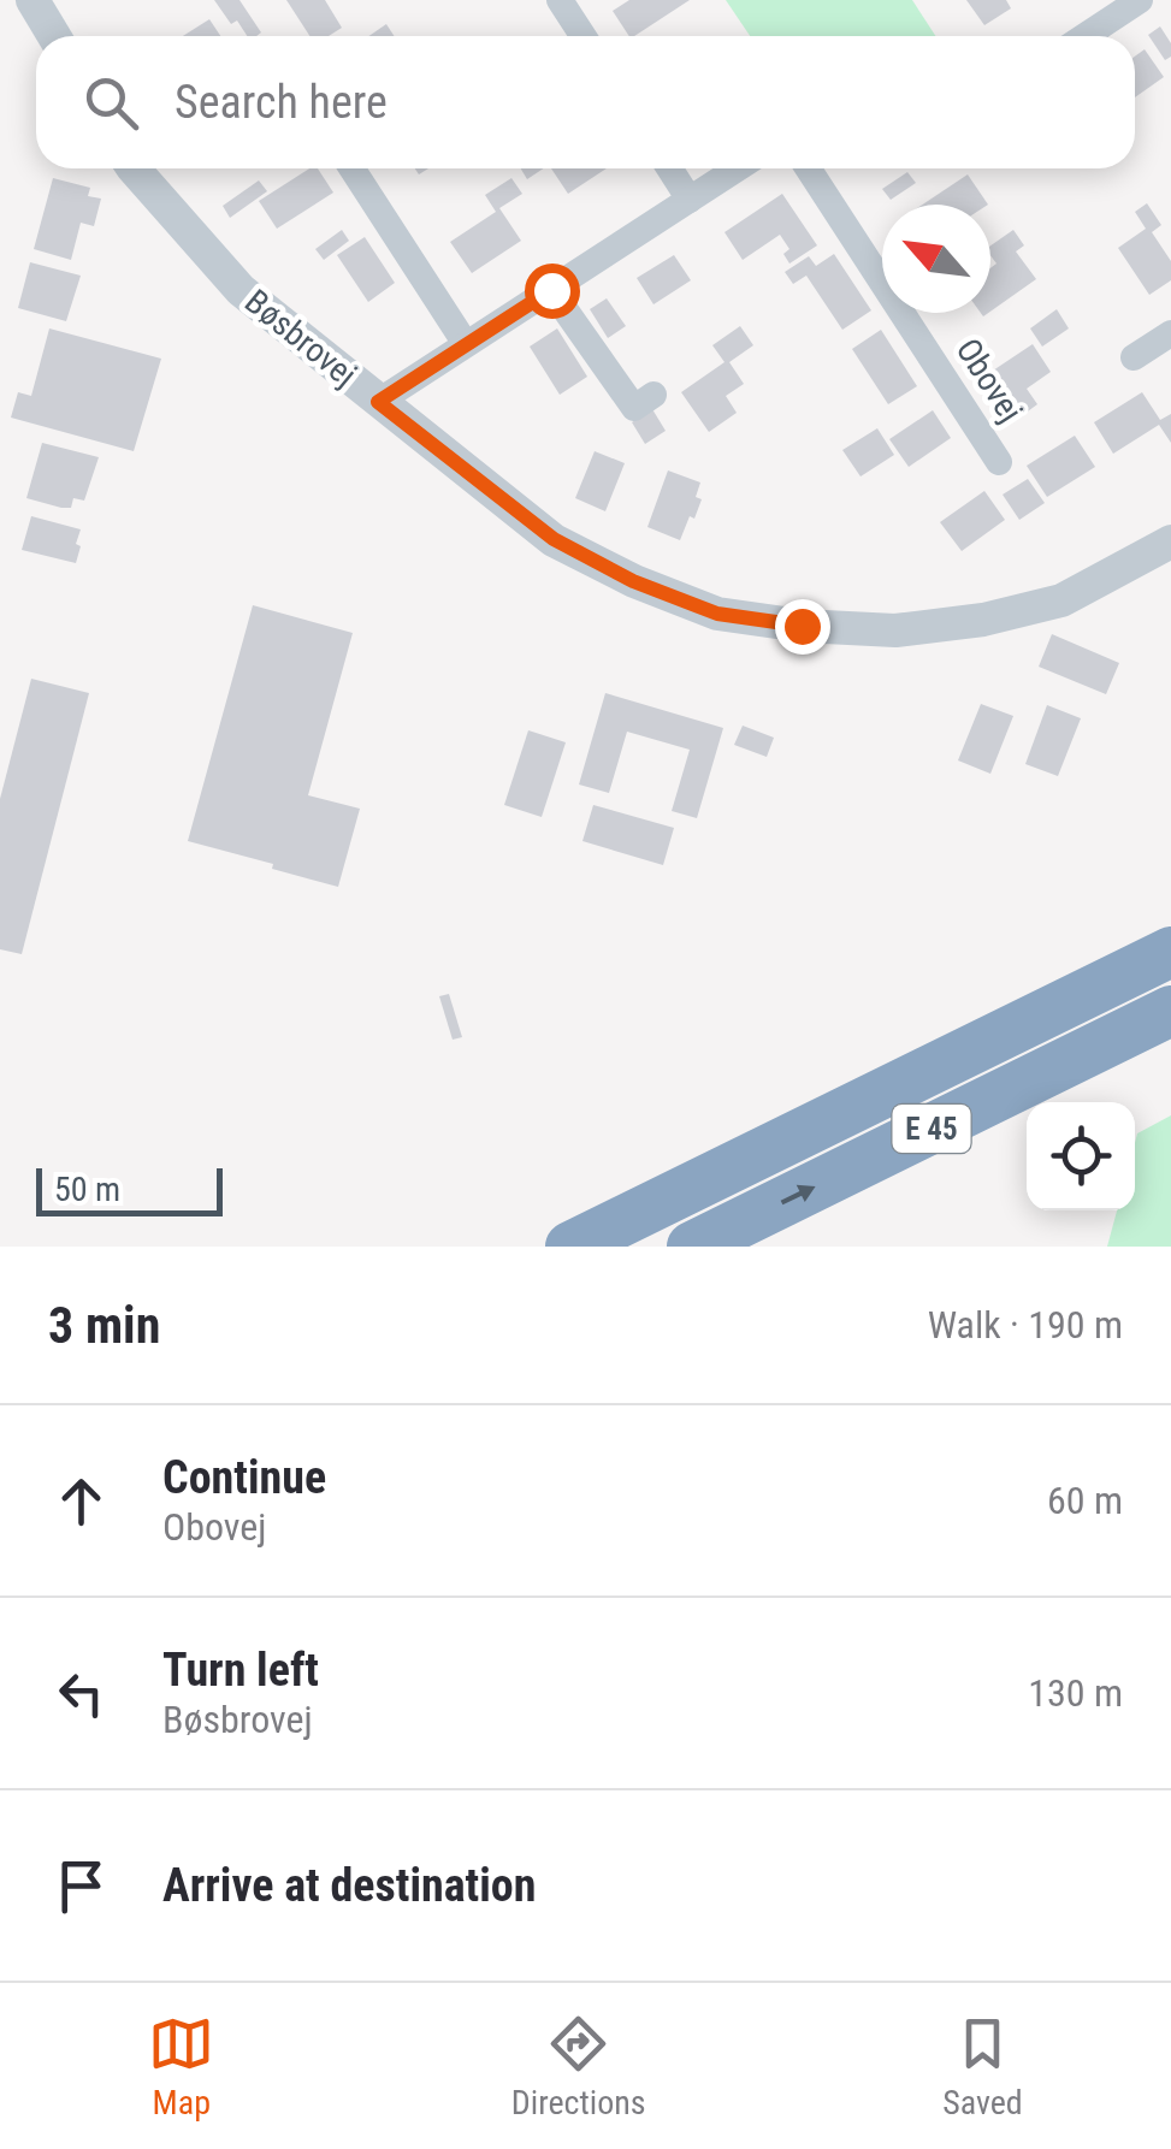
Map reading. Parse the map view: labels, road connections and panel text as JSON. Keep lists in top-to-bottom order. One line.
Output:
{"streets":{"highway":["E 45"],"street":["Bøsbrovej","Obovej"]},"scale_bar":"50 m","north":"top left","page":{"search":"Search here","scale":"50 m","heading":["3 min","Walk · 190 m"],"list":[["Continue","Obovej","60 m"],["Turn left","Bøsbrovej","130 m"],"Arrive at destination"],"nav":["Map","Directions","Saved"]}}
